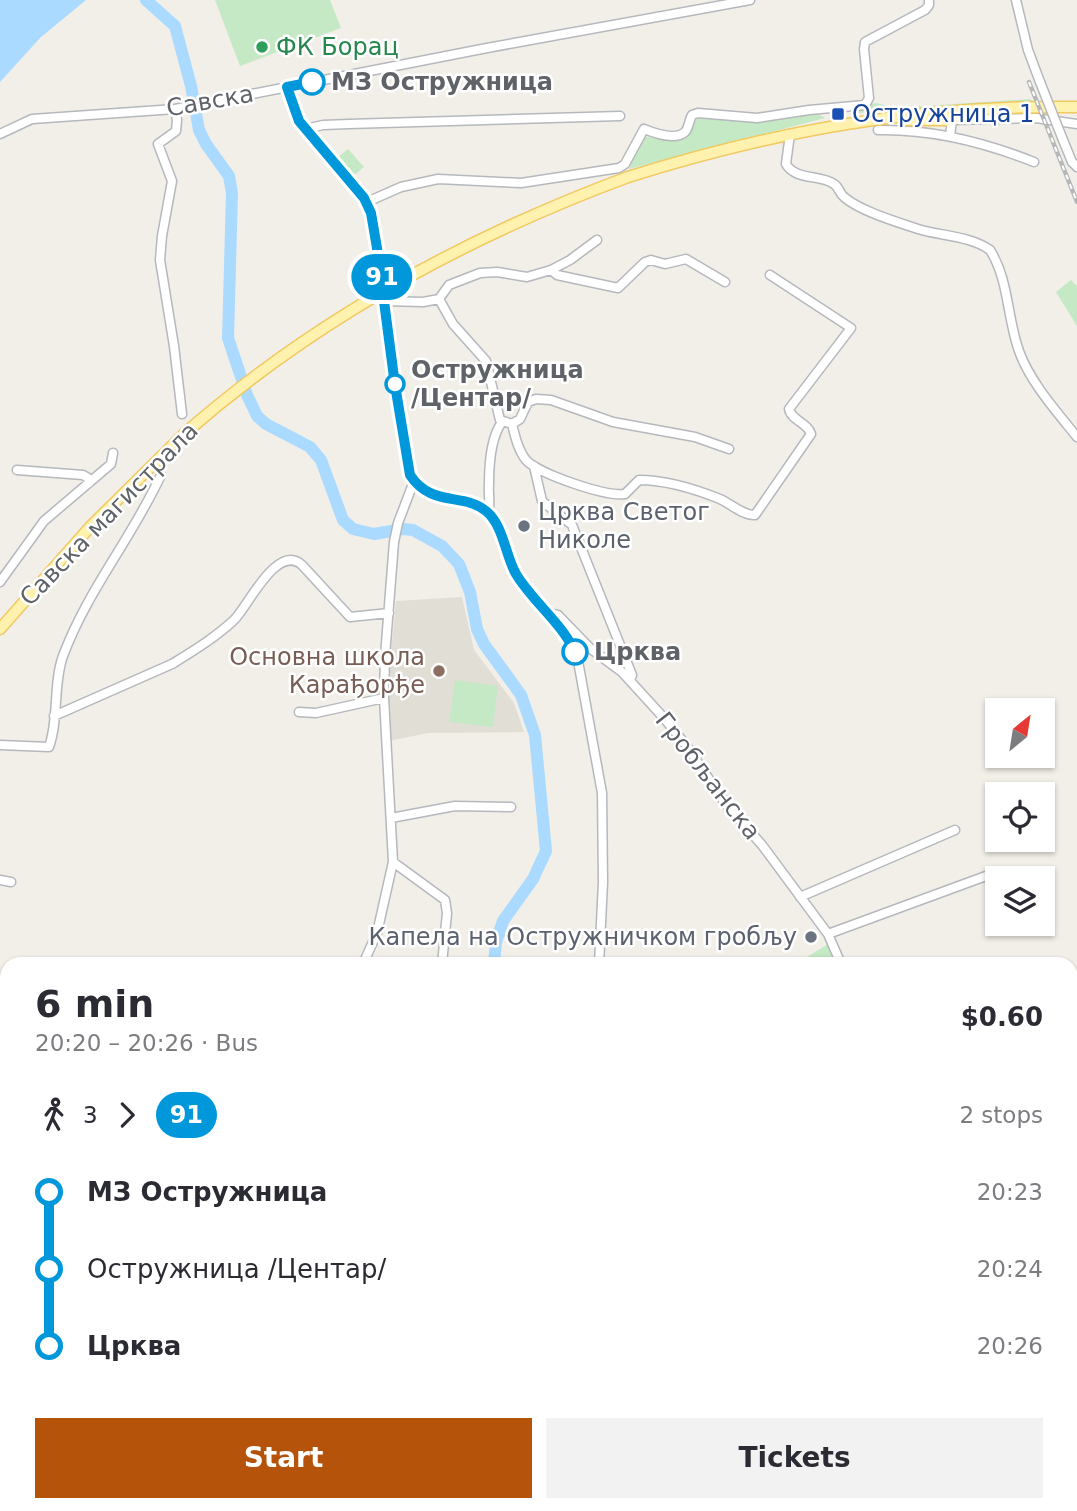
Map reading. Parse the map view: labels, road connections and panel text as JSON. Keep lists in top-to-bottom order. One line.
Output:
{"streets":{"main road":["Савска магистрала"],"street":["Савска","Гробљанска"]},"places":{"other":["ФК Борац","МЗ Остружница","Остружница /Центар/","Црква Светог Николе","Црква","Основна школа Карађорђе","Капела на Остружничком гробљу"],"transit":["Остружница 1"]},"lines":["bus line 91"],"north":"top right","page":{"on_map":"91","heading":["6 min","20:20 – 20:26 · Bus","$0.60"],"legs":["3","91","2 stops"],"list":[{"name":"МЗ Остружница","value":"20:23"},{"name":"Остружница /Центар/","value":"20:24"},{"name":"Црква","value":"20:26"}],"buttons":["Start","Tickets"]}}
